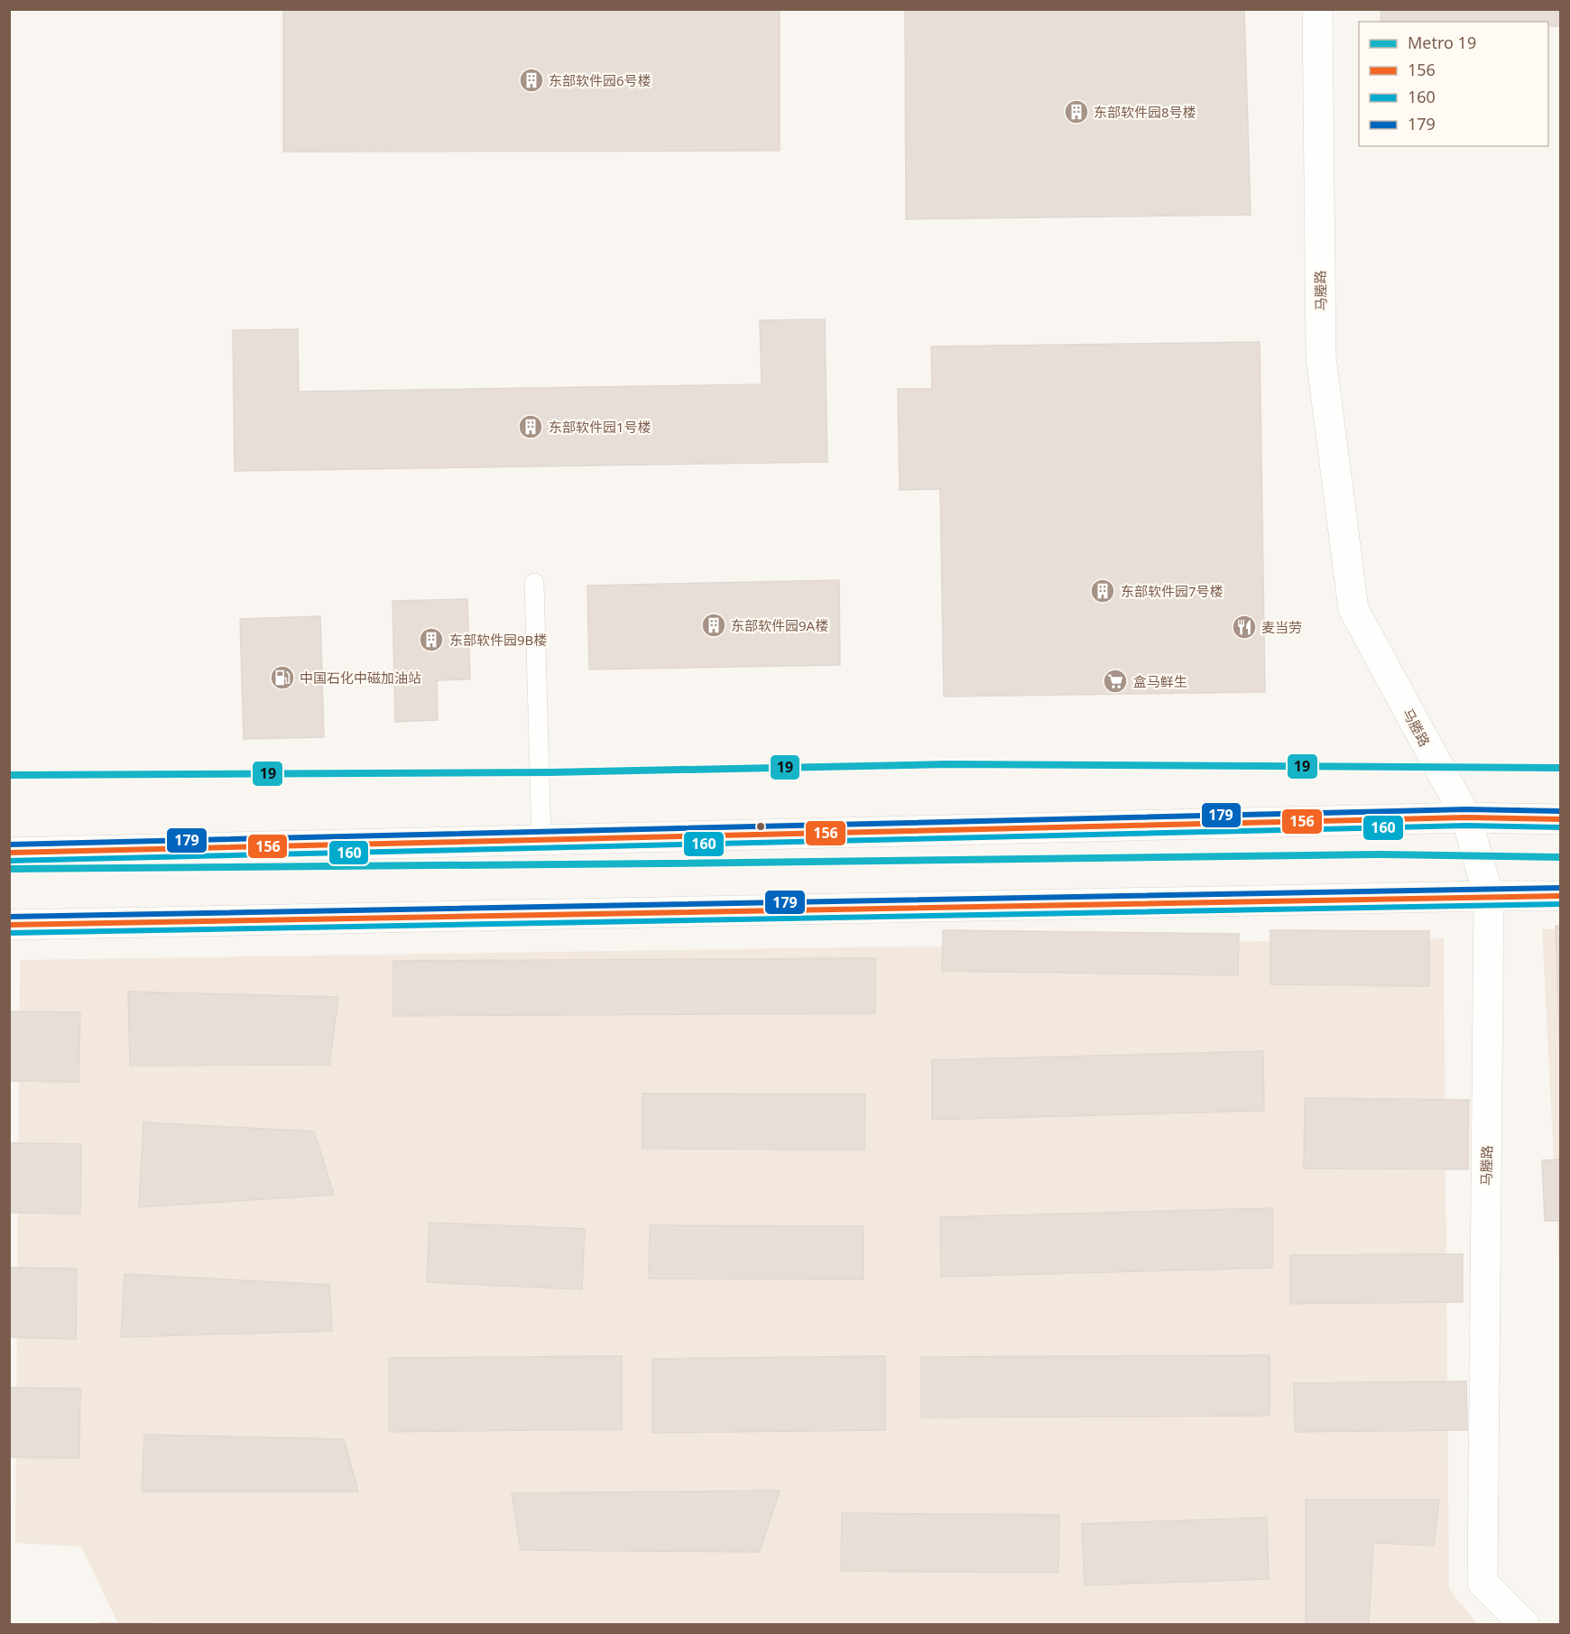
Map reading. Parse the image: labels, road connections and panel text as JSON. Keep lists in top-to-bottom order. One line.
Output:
{"streets":{"main road":["马塍路"]},"places":{"building":["东部软件园6号楼","东部软件园8号楼","东部软件园1号楼","东部软件园7号楼","东部软件园9A楼","东部软件园9B楼"],"restaurant":["麦当劳"],"fuel station":["中国石化中磁加油站"],"supermarket":["盒马鲜生"]},"lines":["metro line 19","transit line 179","transit line 156","transit line 160"],"legend":["Metro 19","156","160","179"]}
